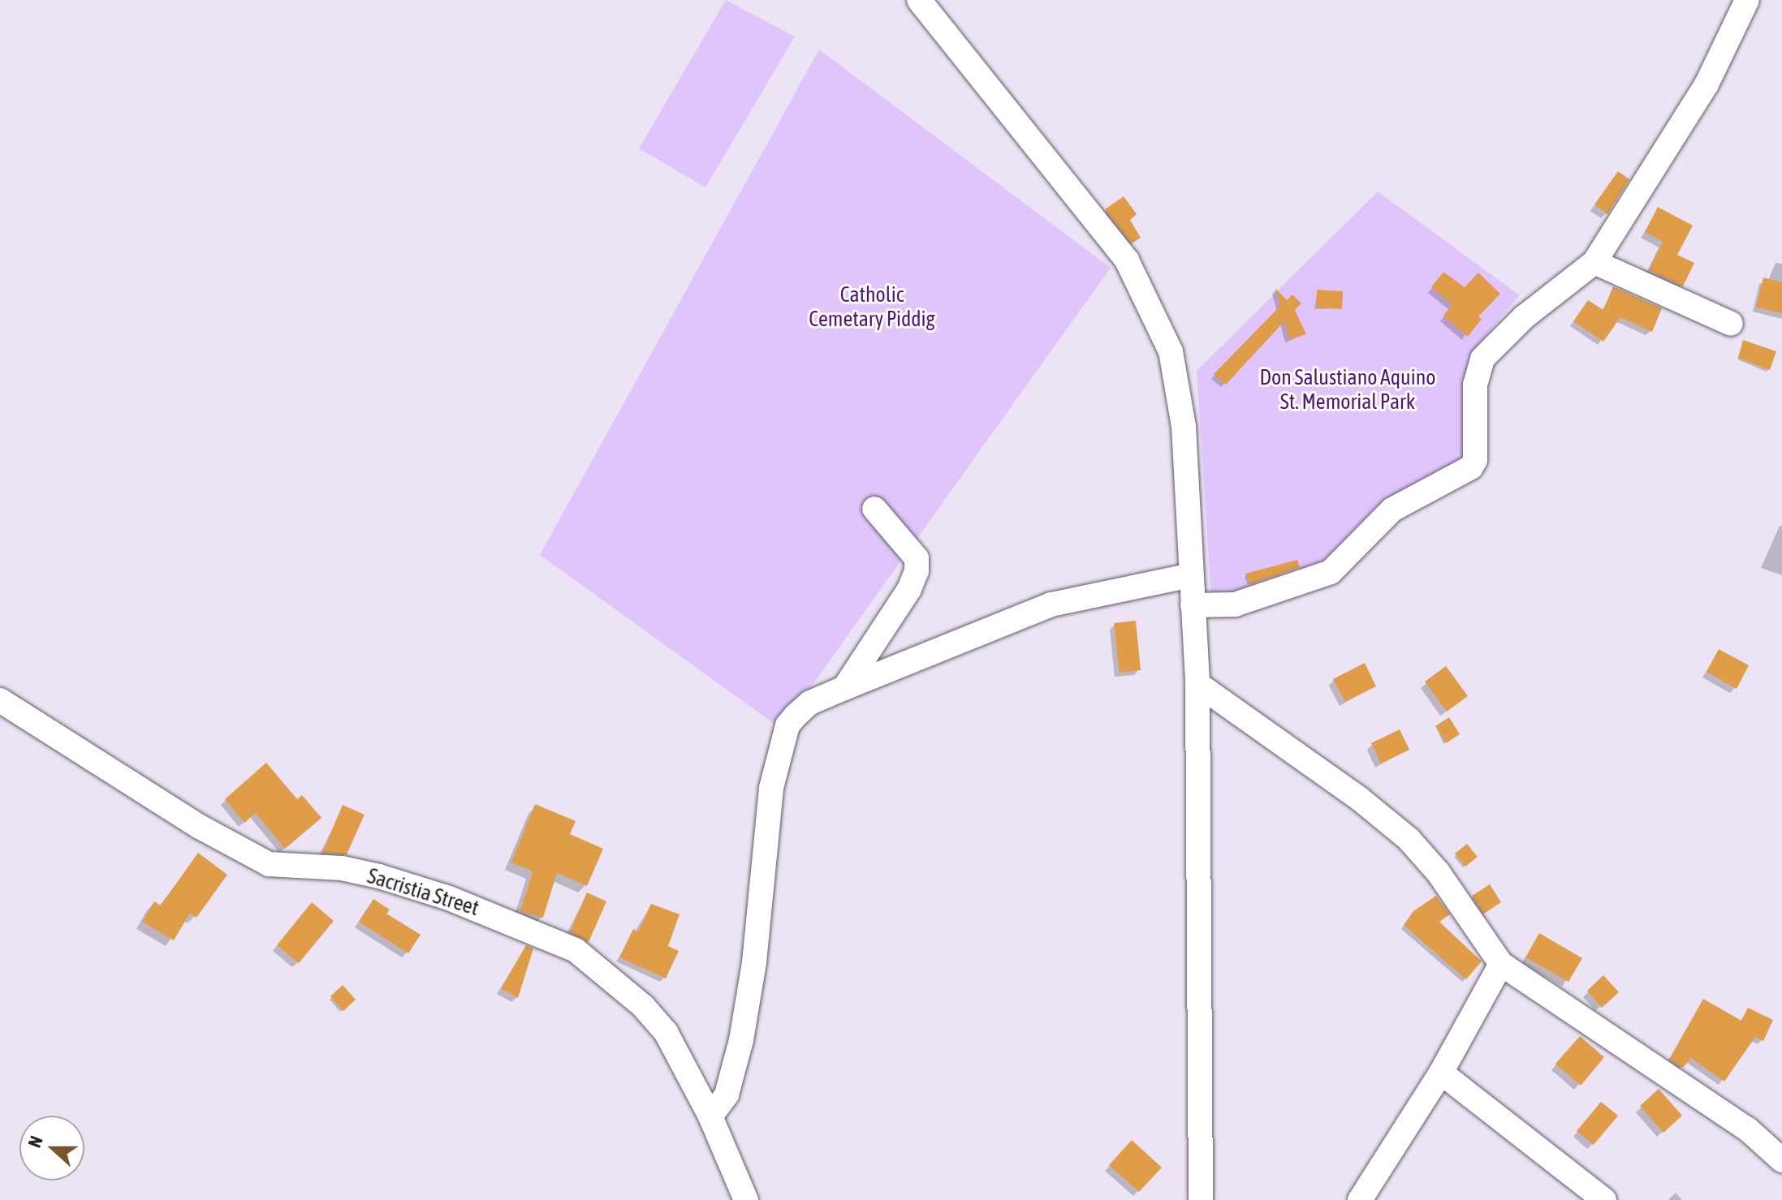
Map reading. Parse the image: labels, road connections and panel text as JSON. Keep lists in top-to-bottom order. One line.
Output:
{"streets":{"street":["Sacristia Street"]},"parks":["Catholic Cemetary Piddig","Don Salustiano Aquino St. Memorial Park"],"north":"left"}
